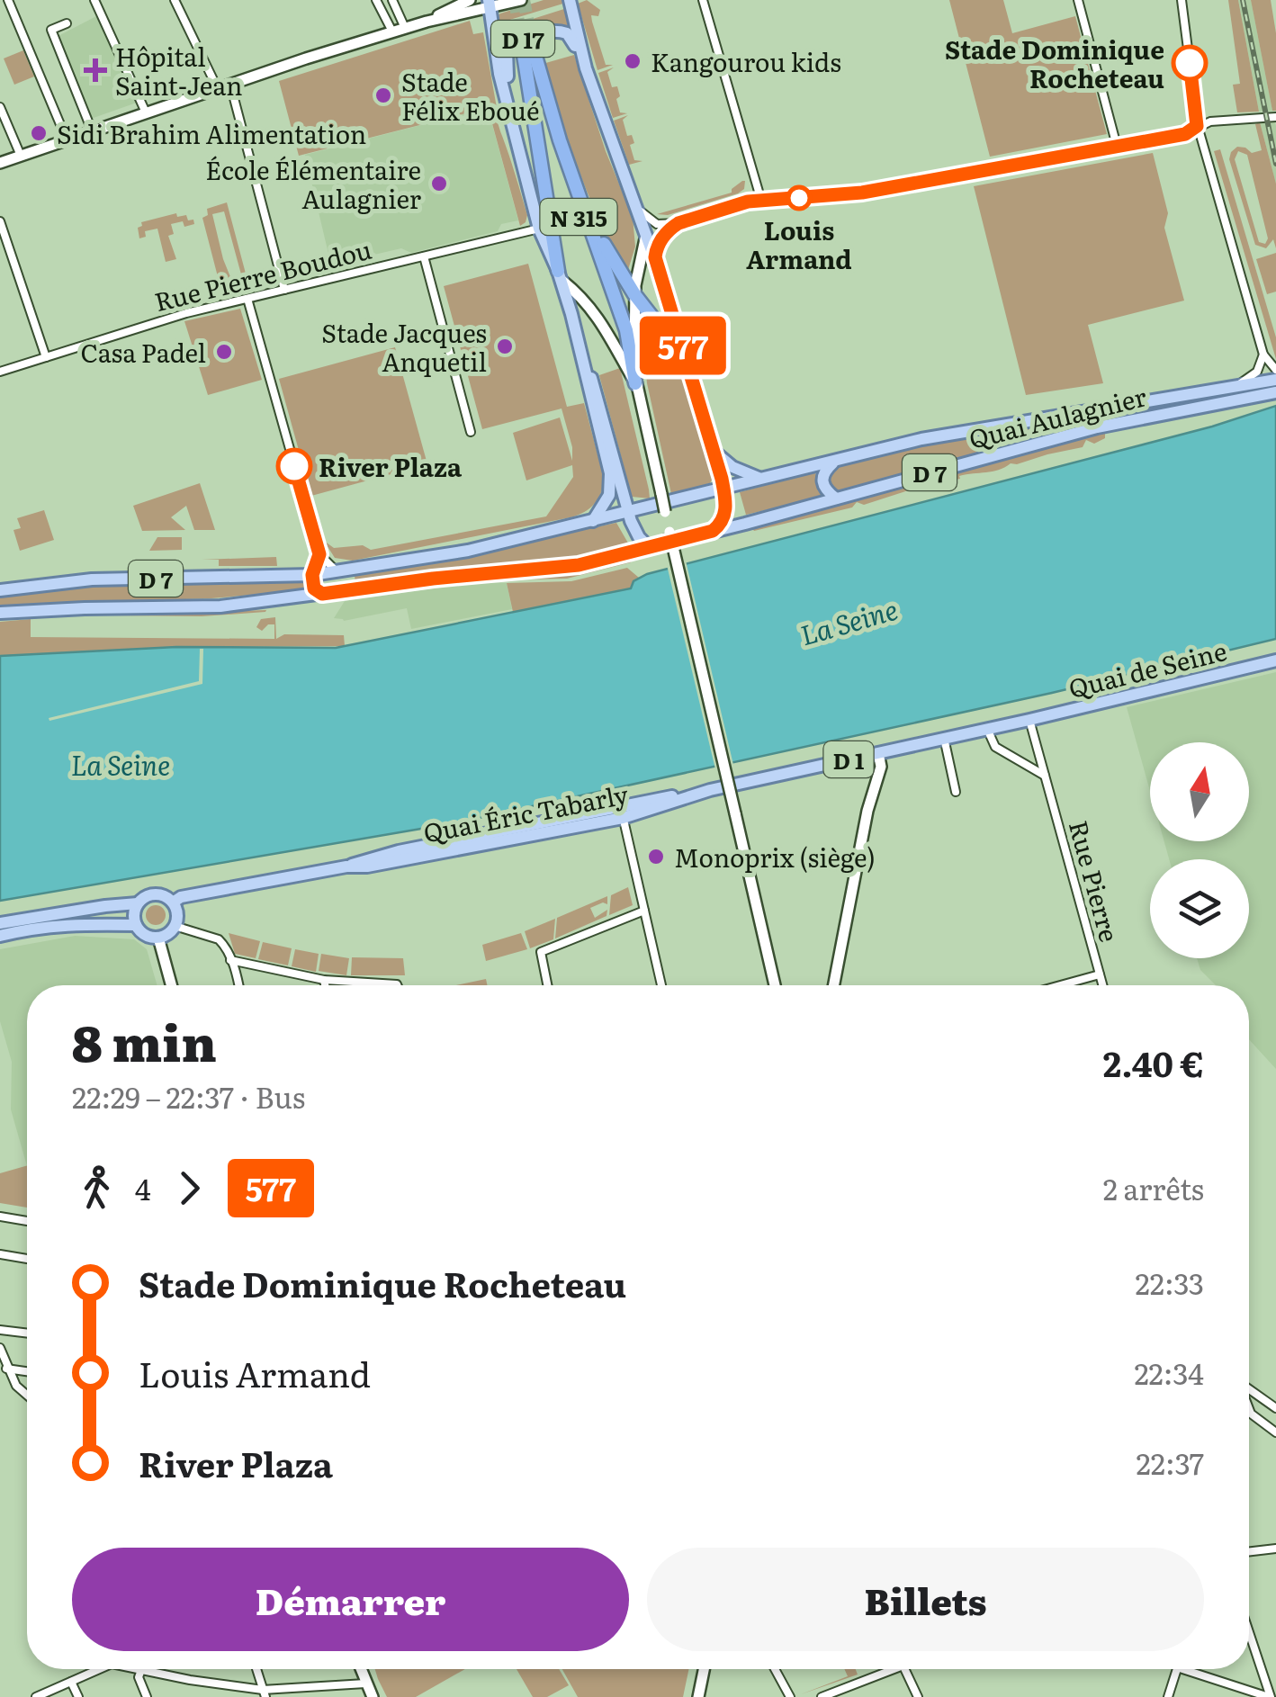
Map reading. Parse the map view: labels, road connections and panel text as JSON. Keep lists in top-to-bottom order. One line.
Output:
{"streets":{"highway":["N 315"],"main road":["D 17","Quai Aulagnier","D 7","Quai de Seine","D 1","Quai Éric Tabarly"],"street":["Rue Pierre Boudou","Rue Pierre"]},"crossings":[["D 17","N 315"],["D 17","Rue Pierre Boudou"],["D 17","Quai Aulagnier"],["Quai de Seine","Quai Éric Tabarly"],["Quai de Seine","Rue Pierre"],["Quai Éric Tabarly","Rue Pierre"]],"water":["La Seine"],"places":{"other":["Kangourou kids","Stade Dominique Rocheteau","Stade Félix Eboué","Sidi Brahim Alimentation","École Élémentaire Aulagnier","Louis Armand","Stade Jacques Anquetil","Casa Padel","River Plaza","Monoprix (siège)"],"health":["Hôpital Saint-Jean"]},"lines":["bus line 577"],"north":"top","page":{"on_map":"577","heading":["8 min","22:29 – 22:37 · Bus","2.40 €"],"legs":["4","577","2 arrêts"],"list":[{"name":"Stade Dominique Rocheteau","value":"22:33"},{"name":"Louis Armand","value":"22:34"},{"name":"River Plaza","value":"22:37"}],"buttons":["Démarrer","Billets"]}}
